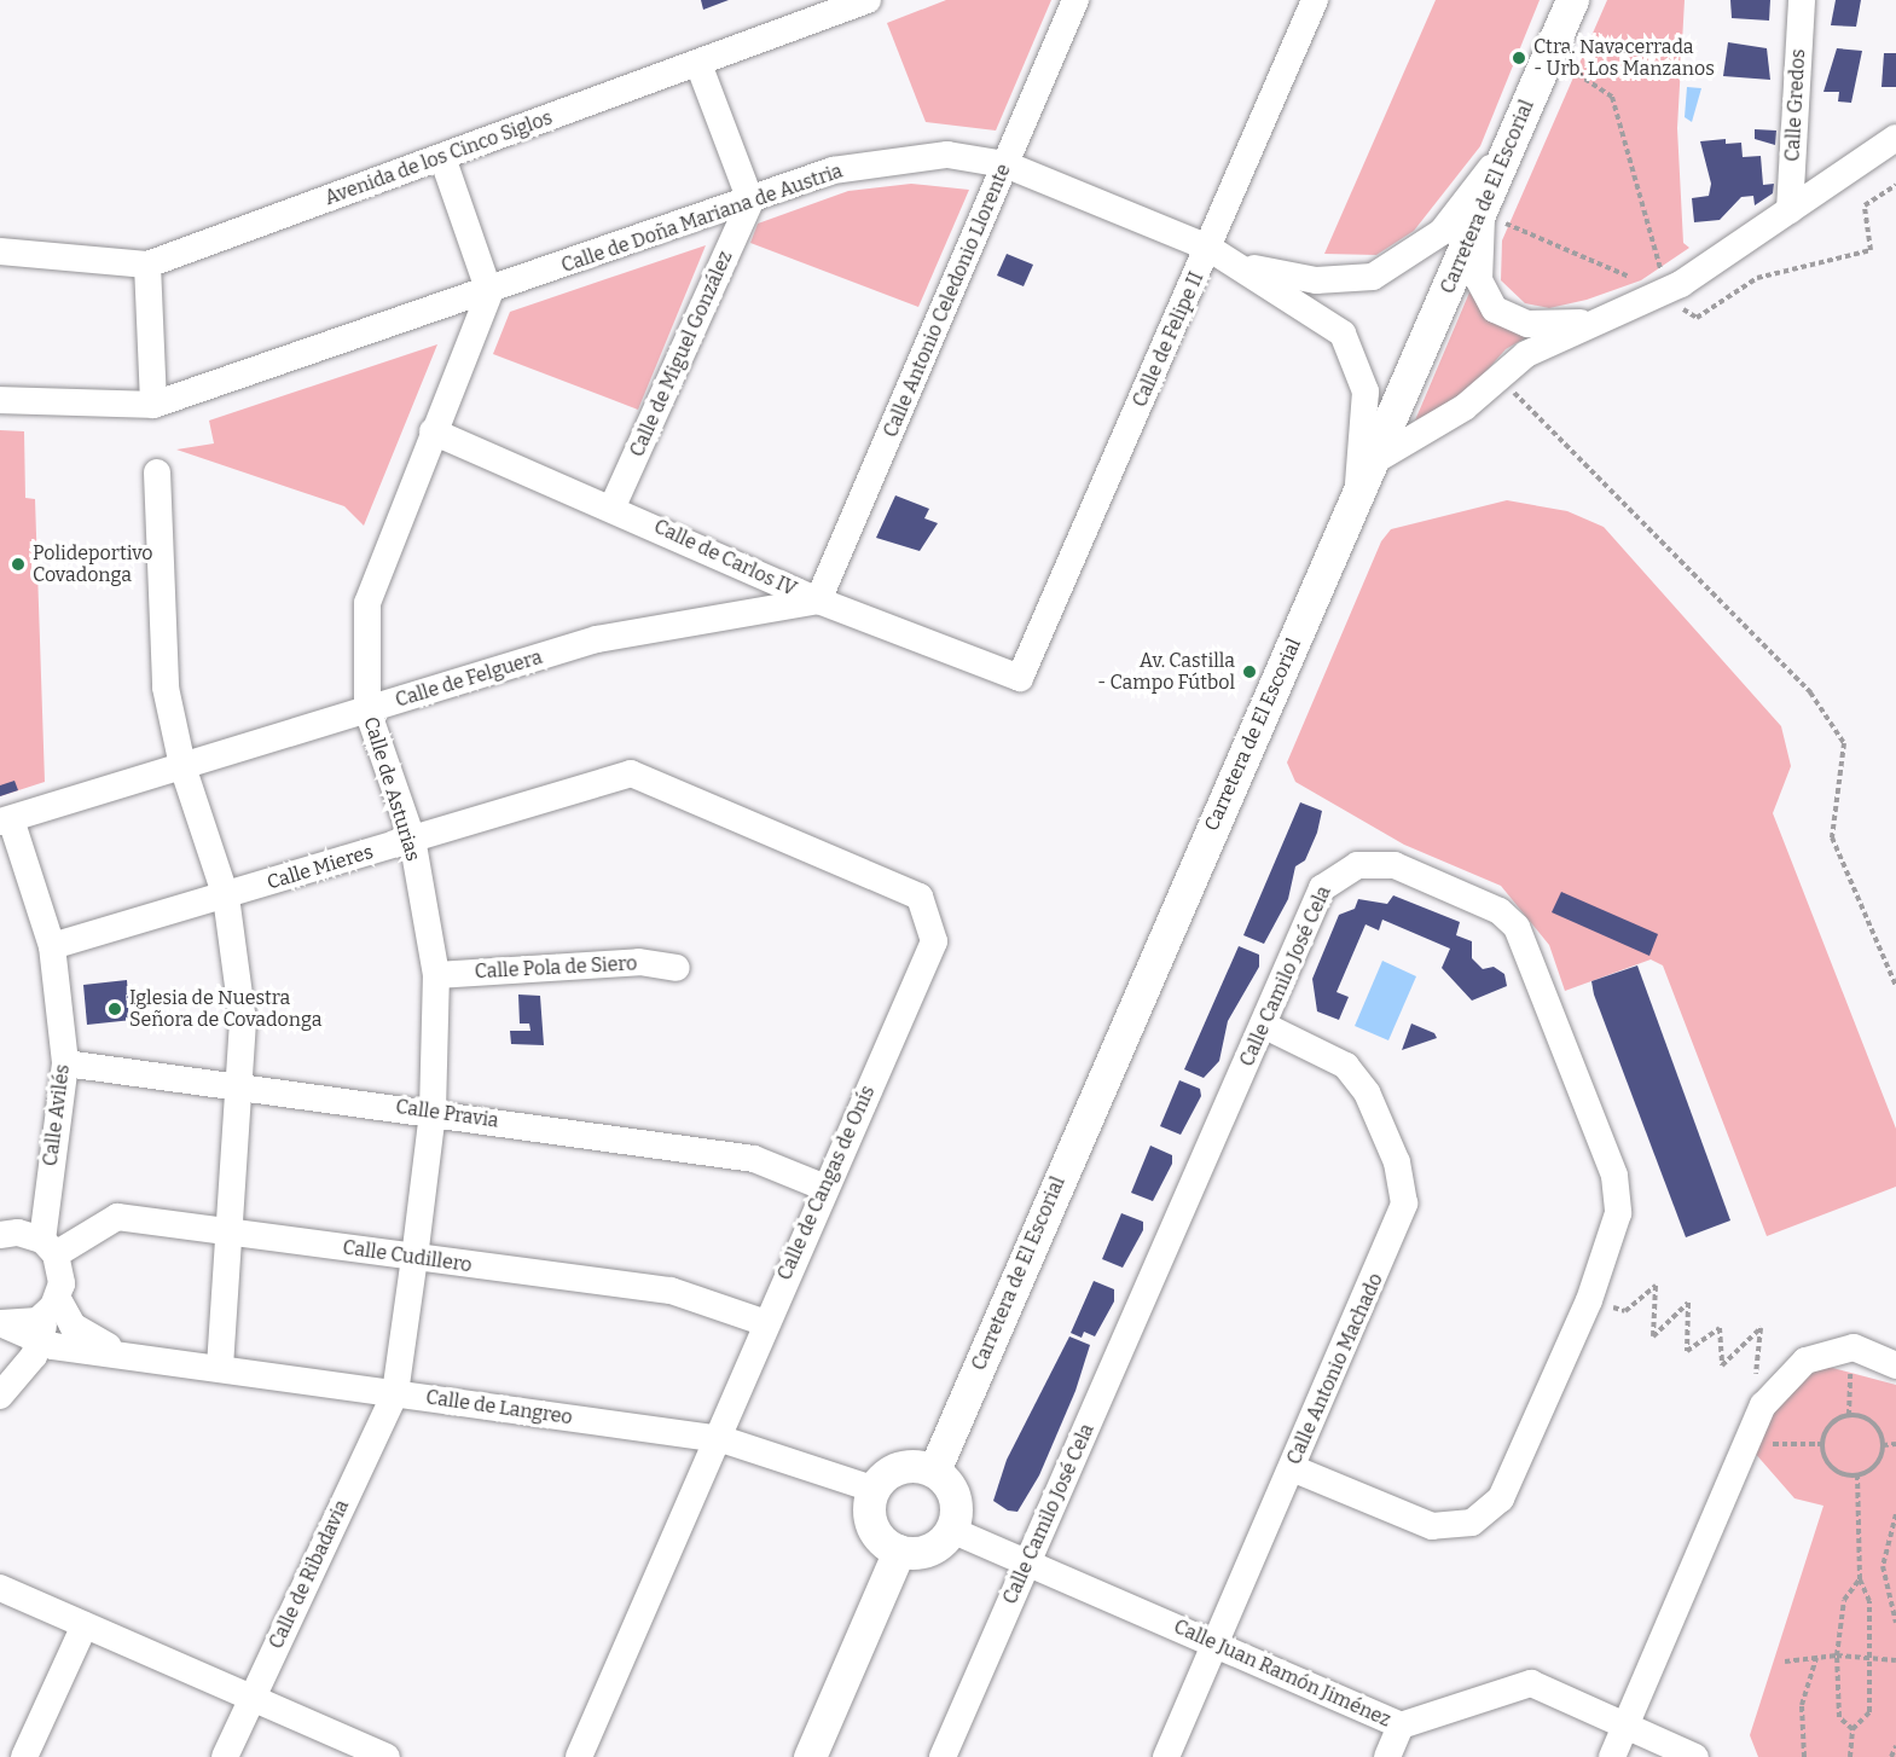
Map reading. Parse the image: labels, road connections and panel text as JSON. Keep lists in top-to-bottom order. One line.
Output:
{"streets":{"street":["Calle Gredos","Avenida de los Cinco Siglos","Carretera de El Escorial","Calle de Doña Mariana de Austria","Calle Antonio Celedonio Llorente","Calle de Felipe II","Calle de Miguel González","Calle de Carlos IV","Calle de Felguera","Calle de Asturias","Calle Mieres","Calle Pola de Siero","Calle Camilo José Cela","Calle Pravia","Calle Avilés","Calle de Cangas de Onís","Calle Cudillero","Calle Antonio Machado","Calle de Langreo","Calle de Ribadavia","Calle Juan Ramón Jiménez"]},"crossings":[["Carretera de El Escorial","Calle de Doña Mariana de Austria"],["Carretera de El Escorial","Calle de Langreo"],["Carretera de El Escorial","Calle Juan Ramón Jiménez"],["Calle de Doña Mariana de Austria","Calle Antonio Celedonio Llorente"],["Calle de Doña Mariana de Austria","Calle de Felipe II"],["Calle de Doña Mariana de Austria","Calle de Miguel González"],["Calle de Doña Mariana de Austria","Calle de Asturias"],["Calle Antonio Celedonio Llorente","Calle de Carlos IV"],["Calle Antonio Celedonio Llorente","Calle de Felguera"],["Calle de Felipe II","Calle de Carlos IV"],["Calle de Miguel González","Calle de Carlos IV"],["Calle de Carlos IV","Calle de Felguera"],["Calle de Carlos IV","Calle de Asturias"],["Calle de Felguera","Calle de Asturias"],["Calle de Felguera","Calle Avilés"],["Calle de Asturias","Calle Mieres"],["Calle de Asturias","Calle Pola de Siero"],["Calle de Asturias","Calle Pravia"],["Calle de Asturias","Calle Cudillero"],["Calle de Asturias","Calle de Langreo"],["Calle de Asturias","Calle de Ribadavia"],["Calle Mieres","Calle Avilés"],["Calle Mieres","Calle de Cangas de Onís"],["Calle Camilo José Cela","Calle Antonio Machado"],["Calle Camilo José Cela","Calle Juan Ramón Jiménez"],["Calle Pravia","Calle Avilés"],["Calle Pravia","Calle de Cangas de Onís"],["Calle Avilés","Calle Cudillero"],["Calle de Cangas de Onís","Calle Cudillero"],["Calle de Cangas de Onís","Calle de Langreo"],["Calle Antonio Machado","Calle Juan Ramón Jiménez"],["Calle de Langreo","Calle de Ribadavia"],["Calle de Langreo","Calle Juan Ramón Jiménez"]],"places":["Ctra. Navacerrada - Urb. Los Manzanos","Polideportivo Covadonga","Av. Castilla - Campo Fútbol","Iglesia de Nuestra Señora de Covadonga"]}
